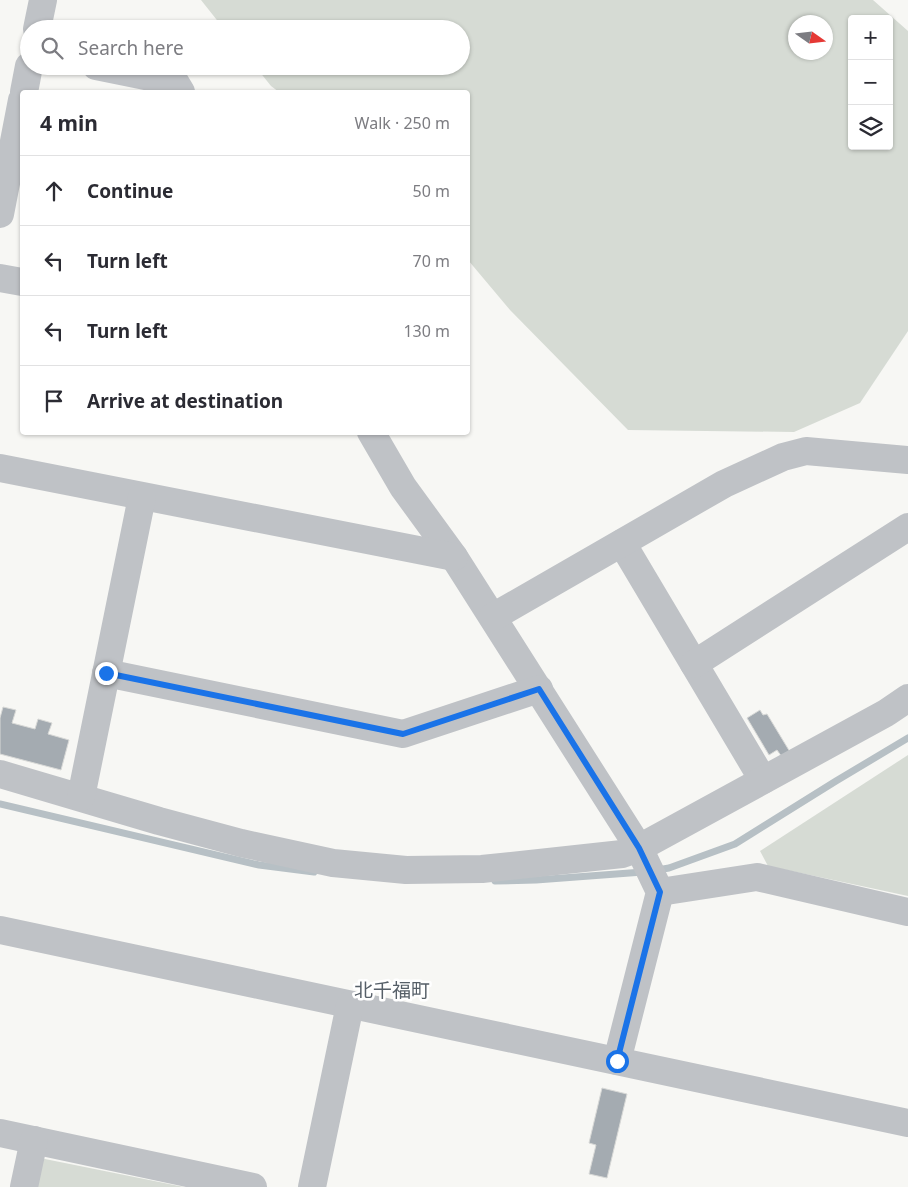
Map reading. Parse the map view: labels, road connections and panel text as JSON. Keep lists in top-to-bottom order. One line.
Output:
{"districts":["北千福町"],"north":"right","page":{"map_buttons":["+","−"],"search":"Search here","heading":["4 min","Walk · 250 m"],"list":[["Continue","50 m"],["Turn left","70 m"],["Turn left","130 m"],"Arrive at destination"]}}
